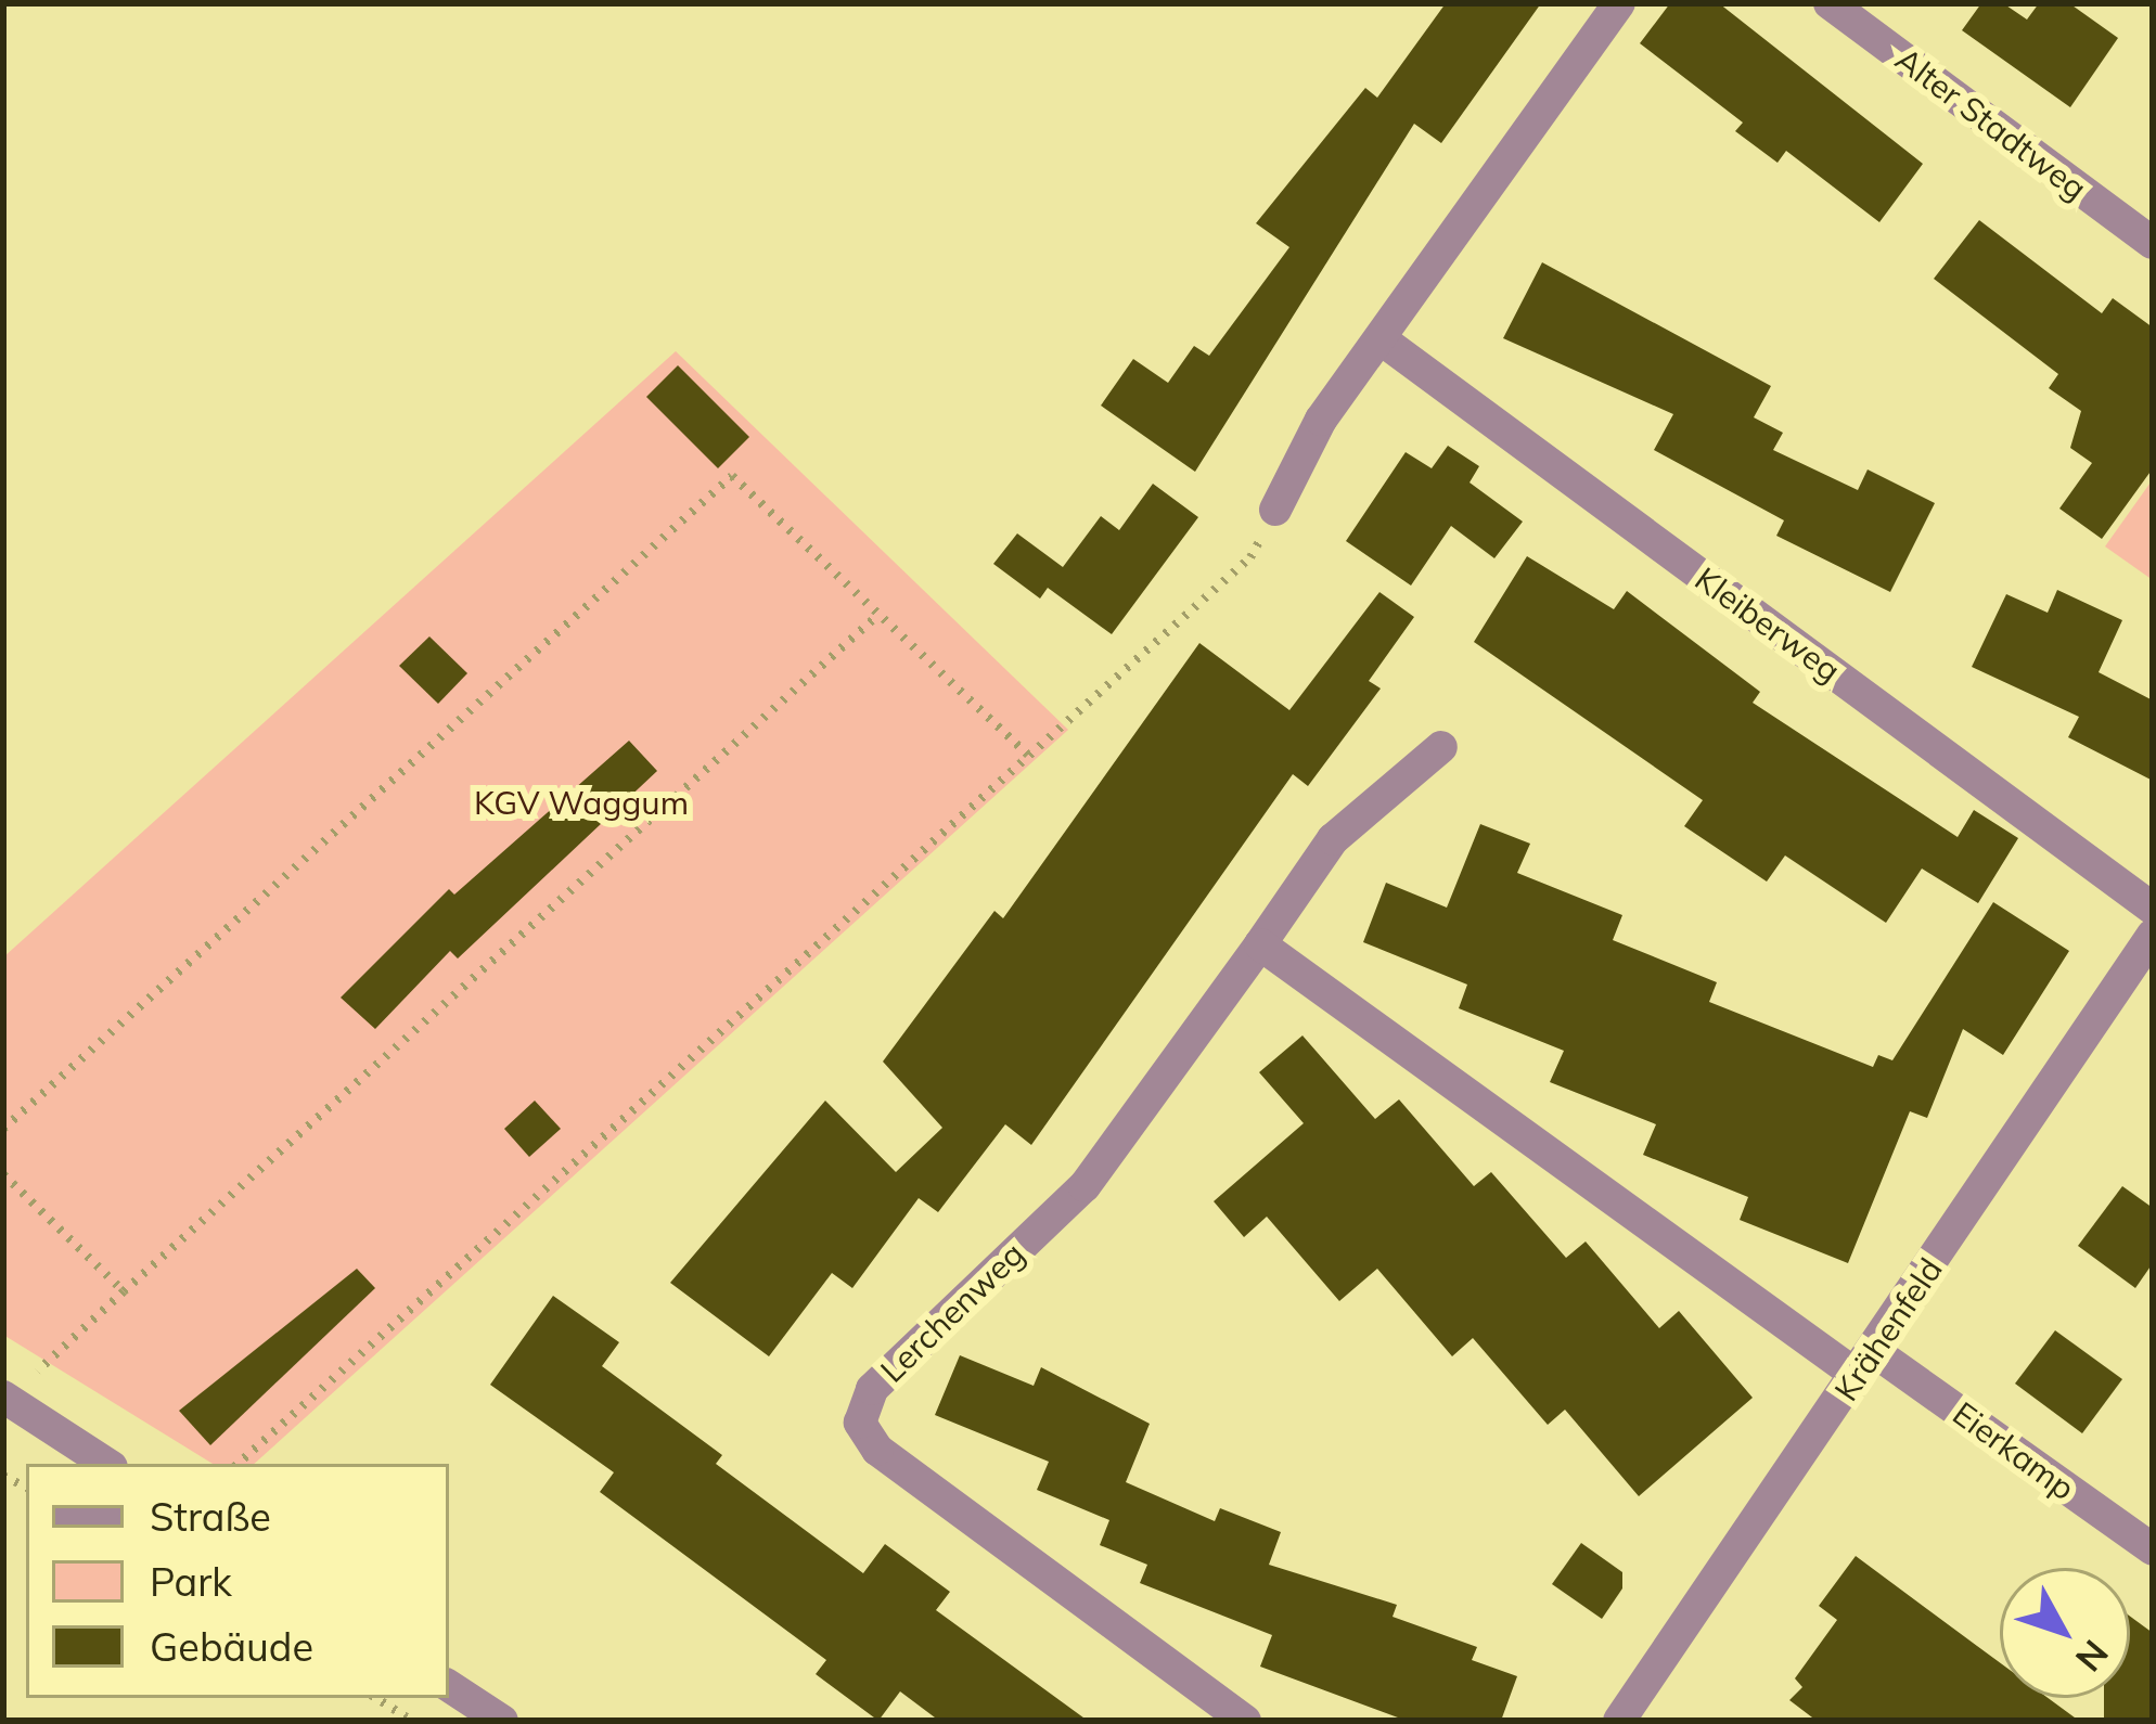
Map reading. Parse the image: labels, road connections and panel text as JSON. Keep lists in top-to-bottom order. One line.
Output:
{"streets":{"street":["Alter Stadtweg","Kleiberweg","Lerchenweg","Krähenfeld","Eierkamp"]},"crossings":[["Krähenfeld","Eierkamp"]],"parks":["KGV Waggum"],"legend":["Straße","Park","Gebäude"],"north":"bottom right"}
